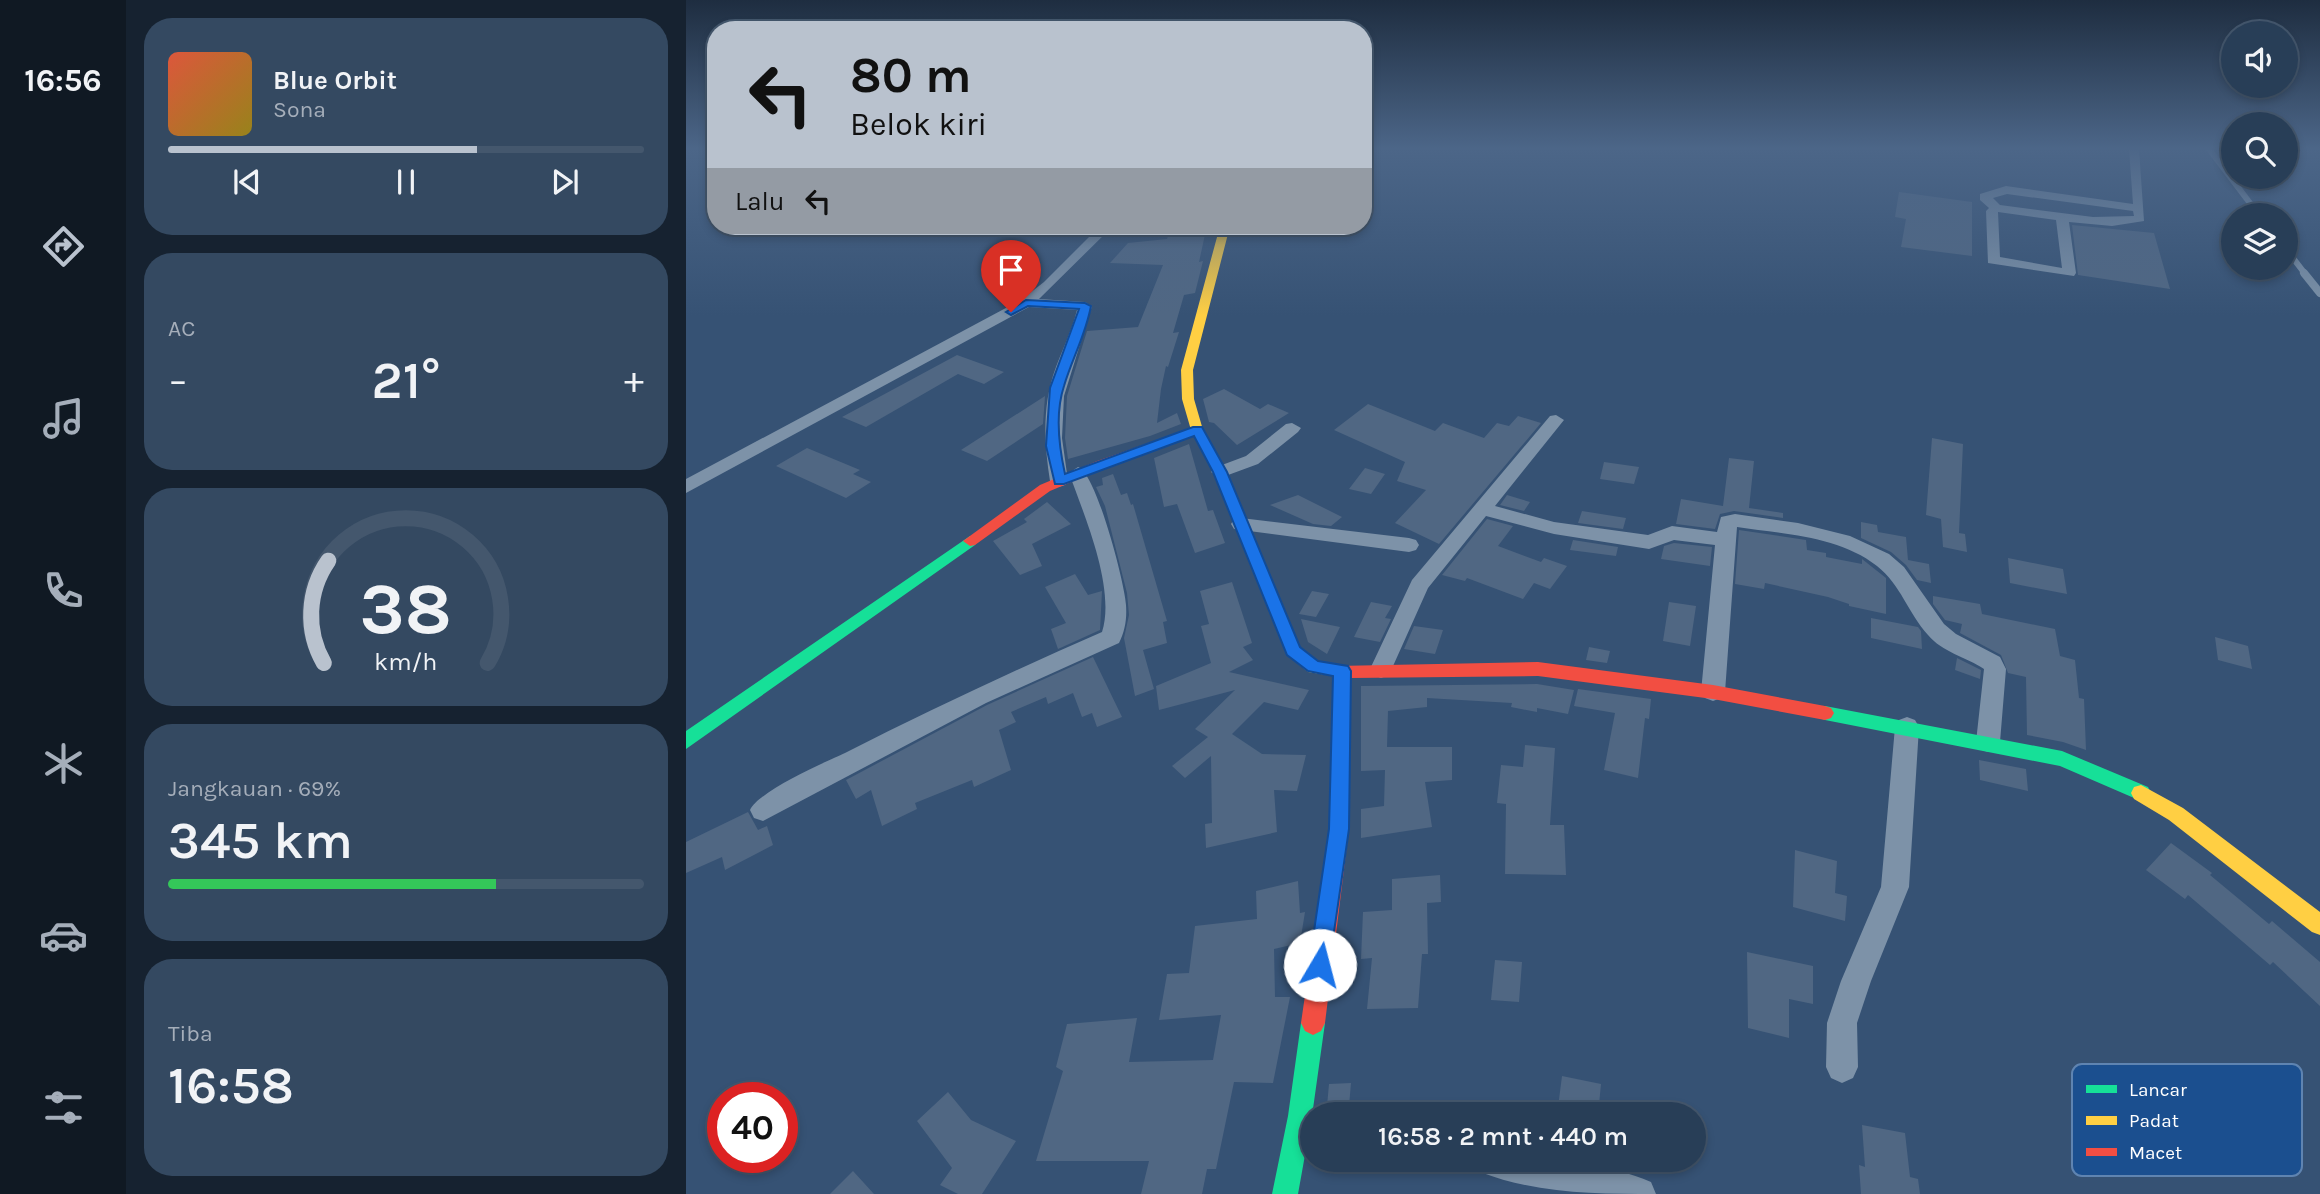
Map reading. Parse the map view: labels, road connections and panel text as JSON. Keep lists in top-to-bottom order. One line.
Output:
{"legend":["Lancar","Padat","Macet"],"page":{"tabs":"16:56","turn":["80 m","Belok kiri"],"song":["Blue Orbit","Sona"],"then":"Lalu","tile":["AC",["Jangkauan · 69%","345 km"],["Tiba","16:58"]],"heat":["−","21°","+"],"limit":"40","trip":"16:58 · 2 mnt · 440 m","gauge":["38","km/h"]}}
